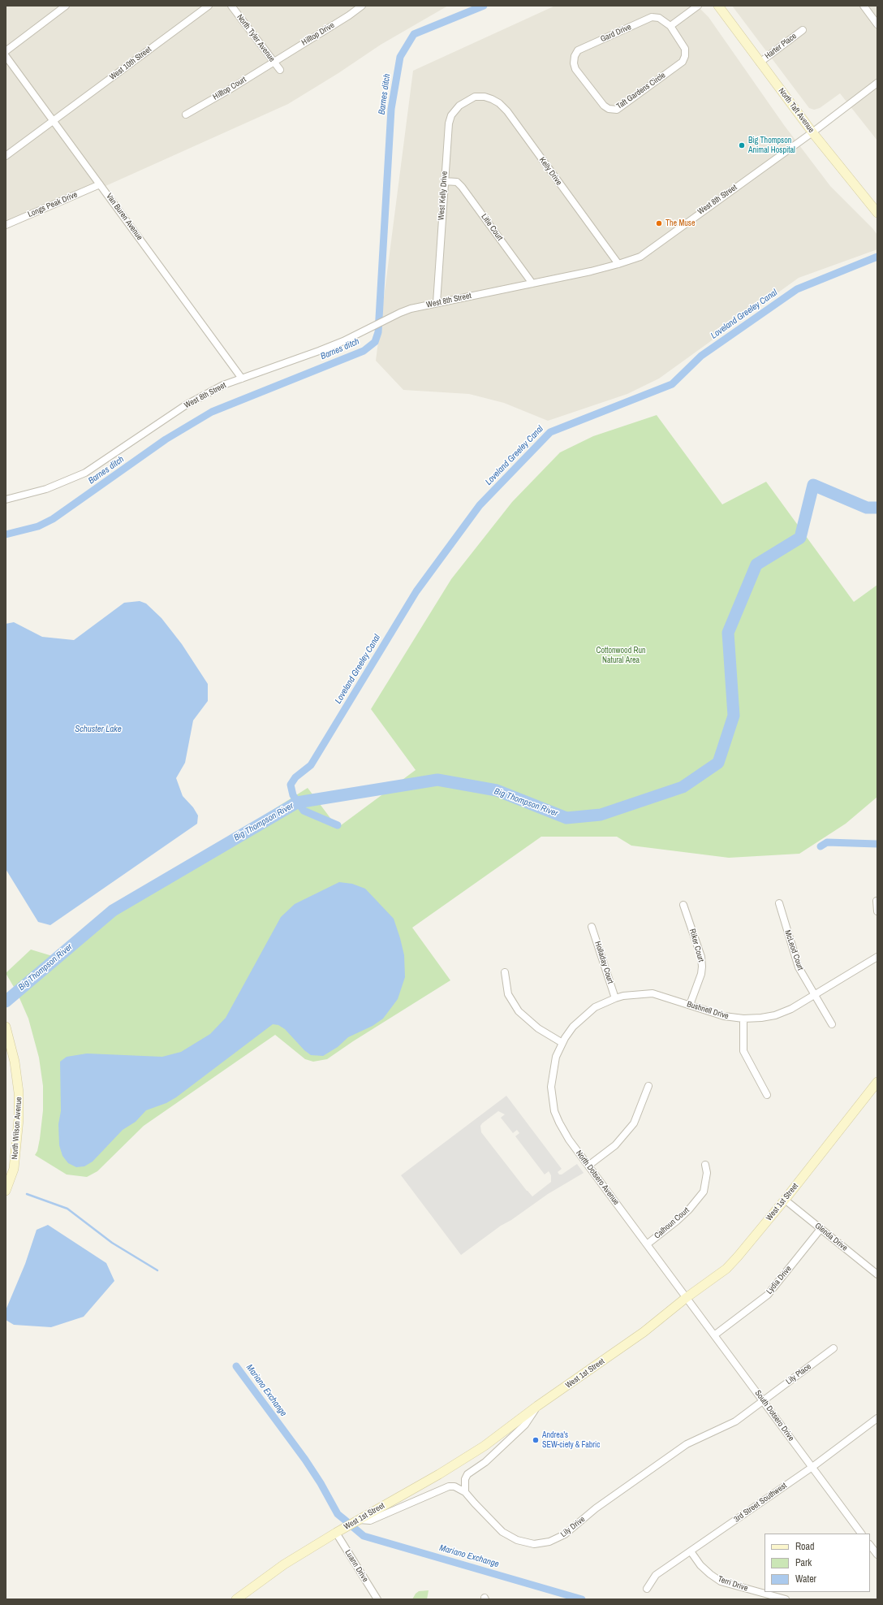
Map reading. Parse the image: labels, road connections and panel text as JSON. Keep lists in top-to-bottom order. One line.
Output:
{"streets":{"main road":["North Taft Avenue","North Wilson Avenue","West 1st Street"],"street":["Gard Drive","Hilltop Drive","North Tyler Avenue","Harter Place","West 10th Street","Hilltop Court","Taft Gardens Circle","Kelly Drive","West Kelly Drive","West 8th Street","Longs Peak Drive","Van Buren Avenue","Litle Court","Riker Court","McLeod Court","Holladay Court","Bushnell Drive","North Dotsero Avenue","Calhoun Court","Glenda Drive","Lydia Drive","Lily Place","South Dotsero Drive","3rd Street Southwest","Lily Drive","Luann Drive","Terri Drive"]},"crossings":[["Gard Drive","Taft Gardens Circle"],["Hilltop Drive","North Tyler Avenue"],["Hilltop Drive","Hilltop Court"],["North Tyler Avenue","Hilltop Court"],["Harter Place","North Taft Avenue"],["West 10th Street","Van Buren Avenue"],["North Taft Avenue","West 8th Street"],["Kelly Drive","West Kelly Drive"],["Kelly Drive","West 8th Street"],["West Kelly Drive","West 8th Street"],["West Kelly Drive","Litle Court"],["West 8th Street","Van Buren Avenue"],["West 8th Street","Litle Court"],["Longs Peak Drive","Van Buren Avenue"],["Riker Court","Bushnell Drive"],["McLeod Court","Bushnell Drive"],["Holladay Court","Bushnell Drive"],["Bushnell Drive","North Dotsero Avenue"],["North Dotsero Avenue","West 1st Street"],["North Dotsero Avenue","Calhoun Court"],["North Dotsero Avenue","South Dotsero Drive"],["West 1st Street","Glenda Drive"],["West 1st Street","South Dotsero Drive"],["West 1st Street","Luann Drive"],["Glenda Drive","Lydia Drive"],["Lydia Drive","South Dotsero Drive"],["Lily Place","South Dotsero Drive"],["Lily Place","Lily Drive"],["South Dotsero Drive","3rd Street Southwest"],["South Dotsero Drive","Lily Drive"],["3rd Street Southwest","Terri Drive"]],"water":["Barnes ditch","Loveland Greeley Canal","Schuster Lake","Big Thompson River","Mariano Exchange"],"parks":["Cottonwood Run Natural Area"],"places":["Big Thompson Animal Hospital","The Muse","Andrea's SEW-ciety & Fabric"],"legend":["Road","Park","Water"]}
